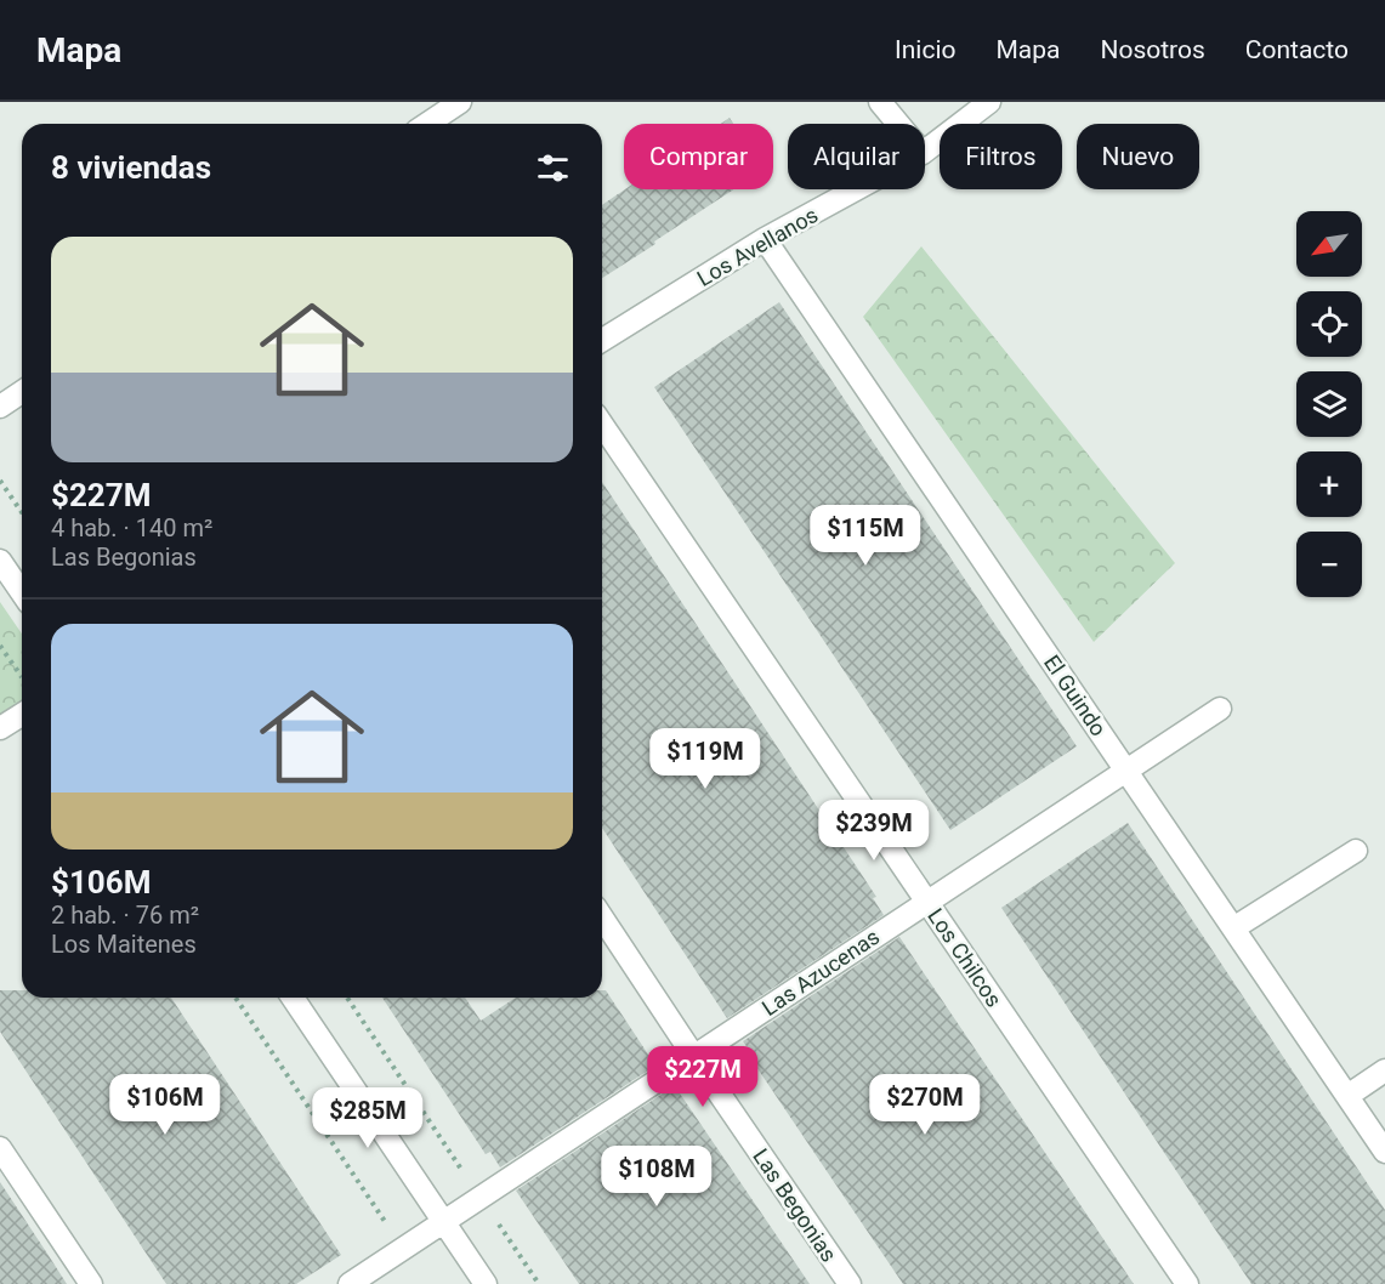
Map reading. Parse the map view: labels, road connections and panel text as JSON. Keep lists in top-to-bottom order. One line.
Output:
{"streets":{"street":["Los Avellanos","El Guindo","Los Chilcos","Las Azucenas","Las Begonias"]},"crossings":[["Los Avellanos","El Guindo"],["El Guindo","Las Azucenas"],["Los Chilcos","Las Azucenas"],["Las Azucenas","Las Begonias"]],"north":"bottom left","page":{"header":"Mapa","nav":["Inicio","Mapa","Nosotros","Contacto"],"chip":["Comprar","Alquilar","Filtros","Nuevo"],"heading":"8 viviendas","map_buttons":["+","−"],"list":[{"name":"$227M","note":"4 hab. · 140 m² · Las Begonias"},{"name":"$106M","note":"2 hab. · 76 m² · Los Maitenes"}],"price":["$115M","$119M","$239M","$227M","$106M","$270M","$285M","$108M"]}}
